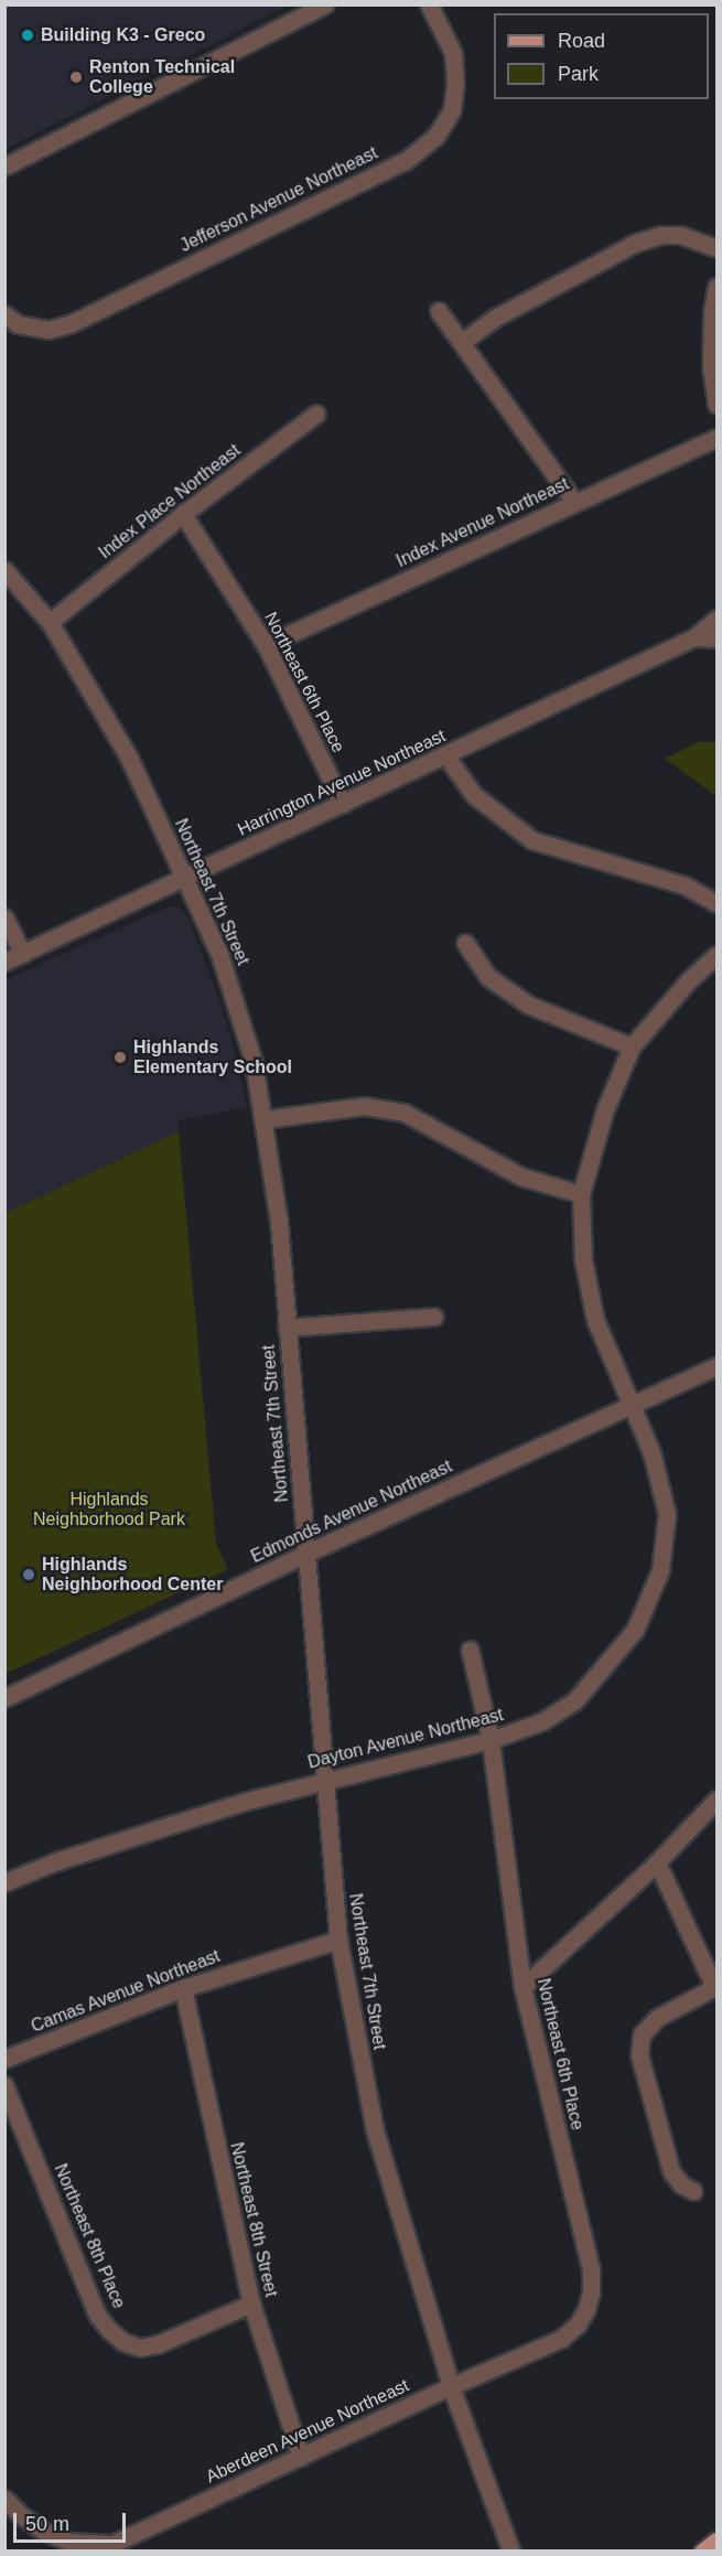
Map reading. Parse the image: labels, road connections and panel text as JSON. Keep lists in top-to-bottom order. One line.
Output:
{"streets":{"street":["Jefferson Avenue Northeast","Index Place Northeast","Index Avenue Northeast","Northeast 6th Place","Harrington Avenue Northeast","Northeast 7th Street","Edmonds Avenue Northeast","Dayton Avenue Northeast","Camas Avenue Northeast","Northeast 8th Street","Northeast 8th Place","Aberdeen Avenue Northeast"]},"crossings":[["Index Place Northeast","Northeast 6th Place"],["Index Place Northeast","Northeast 7th Street"],["Index Avenue Northeast","Northeast 6th Place"],["Northeast 6th Place","Harrington Avenue Northeast"],["Northeast 6th Place","Northeast 7th Street"],["Northeast 6th Place","Dayton Avenue Northeast"],["Northeast 6th Place","Aberdeen Avenue Northeast"],["Harrington Avenue Northeast","Northeast 7th Street"],["Northeast 7th Street","Edmonds Avenue Northeast"],["Northeast 7th Street","Dayton Avenue Northeast"],["Northeast 7th Street","Camas Avenue Northeast"],["Northeast 7th Street","Aberdeen Avenue Northeast"],["Edmonds Avenue Northeast","Dayton Avenue Northeast"],["Camas Avenue Northeast","Northeast 8th Street"],["Northeast 8th Street","Northeast 8th Place"],["Northeast 8th Street","Aberdeen Avenue Northeast"]],"parks":["Highlands Neighborhood Park"],"places":["Building K3 - Greco","Renton Technical College","Highlands Elementary School","Highlands Neighborhood Center"],"legend":["Road","Park"],"scale_bar":"50 m"}
